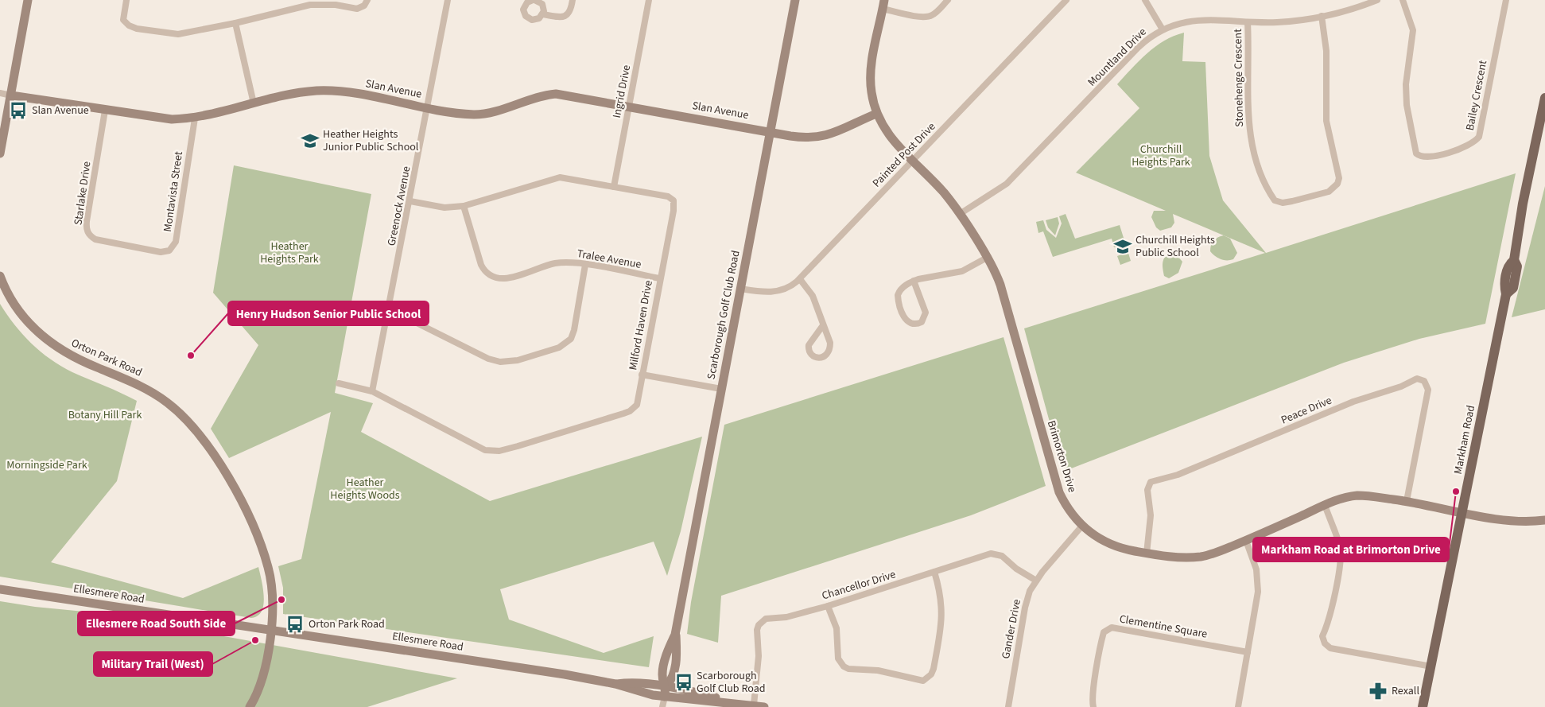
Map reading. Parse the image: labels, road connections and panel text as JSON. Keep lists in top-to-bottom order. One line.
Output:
{"streets":{"main road":["Markham Road"],"street":["Mountland Drive","Stonehenge Crescent","Slan Avenue","Ingrid Drive","Bailey Crescent","Painted Post Drive","Montavista Street","Starlake Drive","Greenock Avenue","Tralee Avenue","Scarborough Golf Club Road","Milford Haven Drive","Orton Park Road","Peace Drive","Brimorton Drive","Chancellor Drive","Ellesmere Road","Clementine Square","Gander Drive"]},"crossings":[["Mountland Drive","Stonehenge Crescent"],["Mountland Drive","Brimorton Drive"],["Slan Avenue","Ingrid Drive"],["Slan Avenue","Montavista Street"],["Slan Avenue","Starlake Drive"],["Slan Avenue","Greenock Avenue"],["Slan Avenue","Scarborough Golf Club Road"],["Slan Avenue","Brimorton Drive"],["Ingrid Drive","Milford Haven Drive"],["Painted Post Drive","Scarborough Golf Club Road"],["Painted Post Drive","Brimorton Drive"],["Montavista Street","Starlake Drive"],["Greenock Avenue","Milford Haven Drive"],["Tralee Avenue","Milford Haven Drive"],["Scarborough Golf Club Road","Ellesmere Road"],["Orton Park Road","Ellesmere Road"],["Peace Drive","Brimorton Drive"],["Markham Road","Brimorton Drive"],["Brimorton Drive","Gander Drive"],["Chancellor Drive","Ellesmere Road"],["Chancellor Drive","Gander Drive"]],"parks":["Churchill Heights Park","Heather Heights Park","Botany Hill Park","Morningside Park","Heather Heights Woods"],"places":{"bus stop":["Slan Avenue","Orton Park Road","Scarborough Golf Club Road"],"school or university":["Heather Heights Junior Public School","Churchill Heights Public School"],"other":["Henry Hudson Senior Public School","Markham Road at Brimorton Drive","Ellesmere Road South Side","Military Trail (West)"],"pharmacy":["Rexall"]}}
